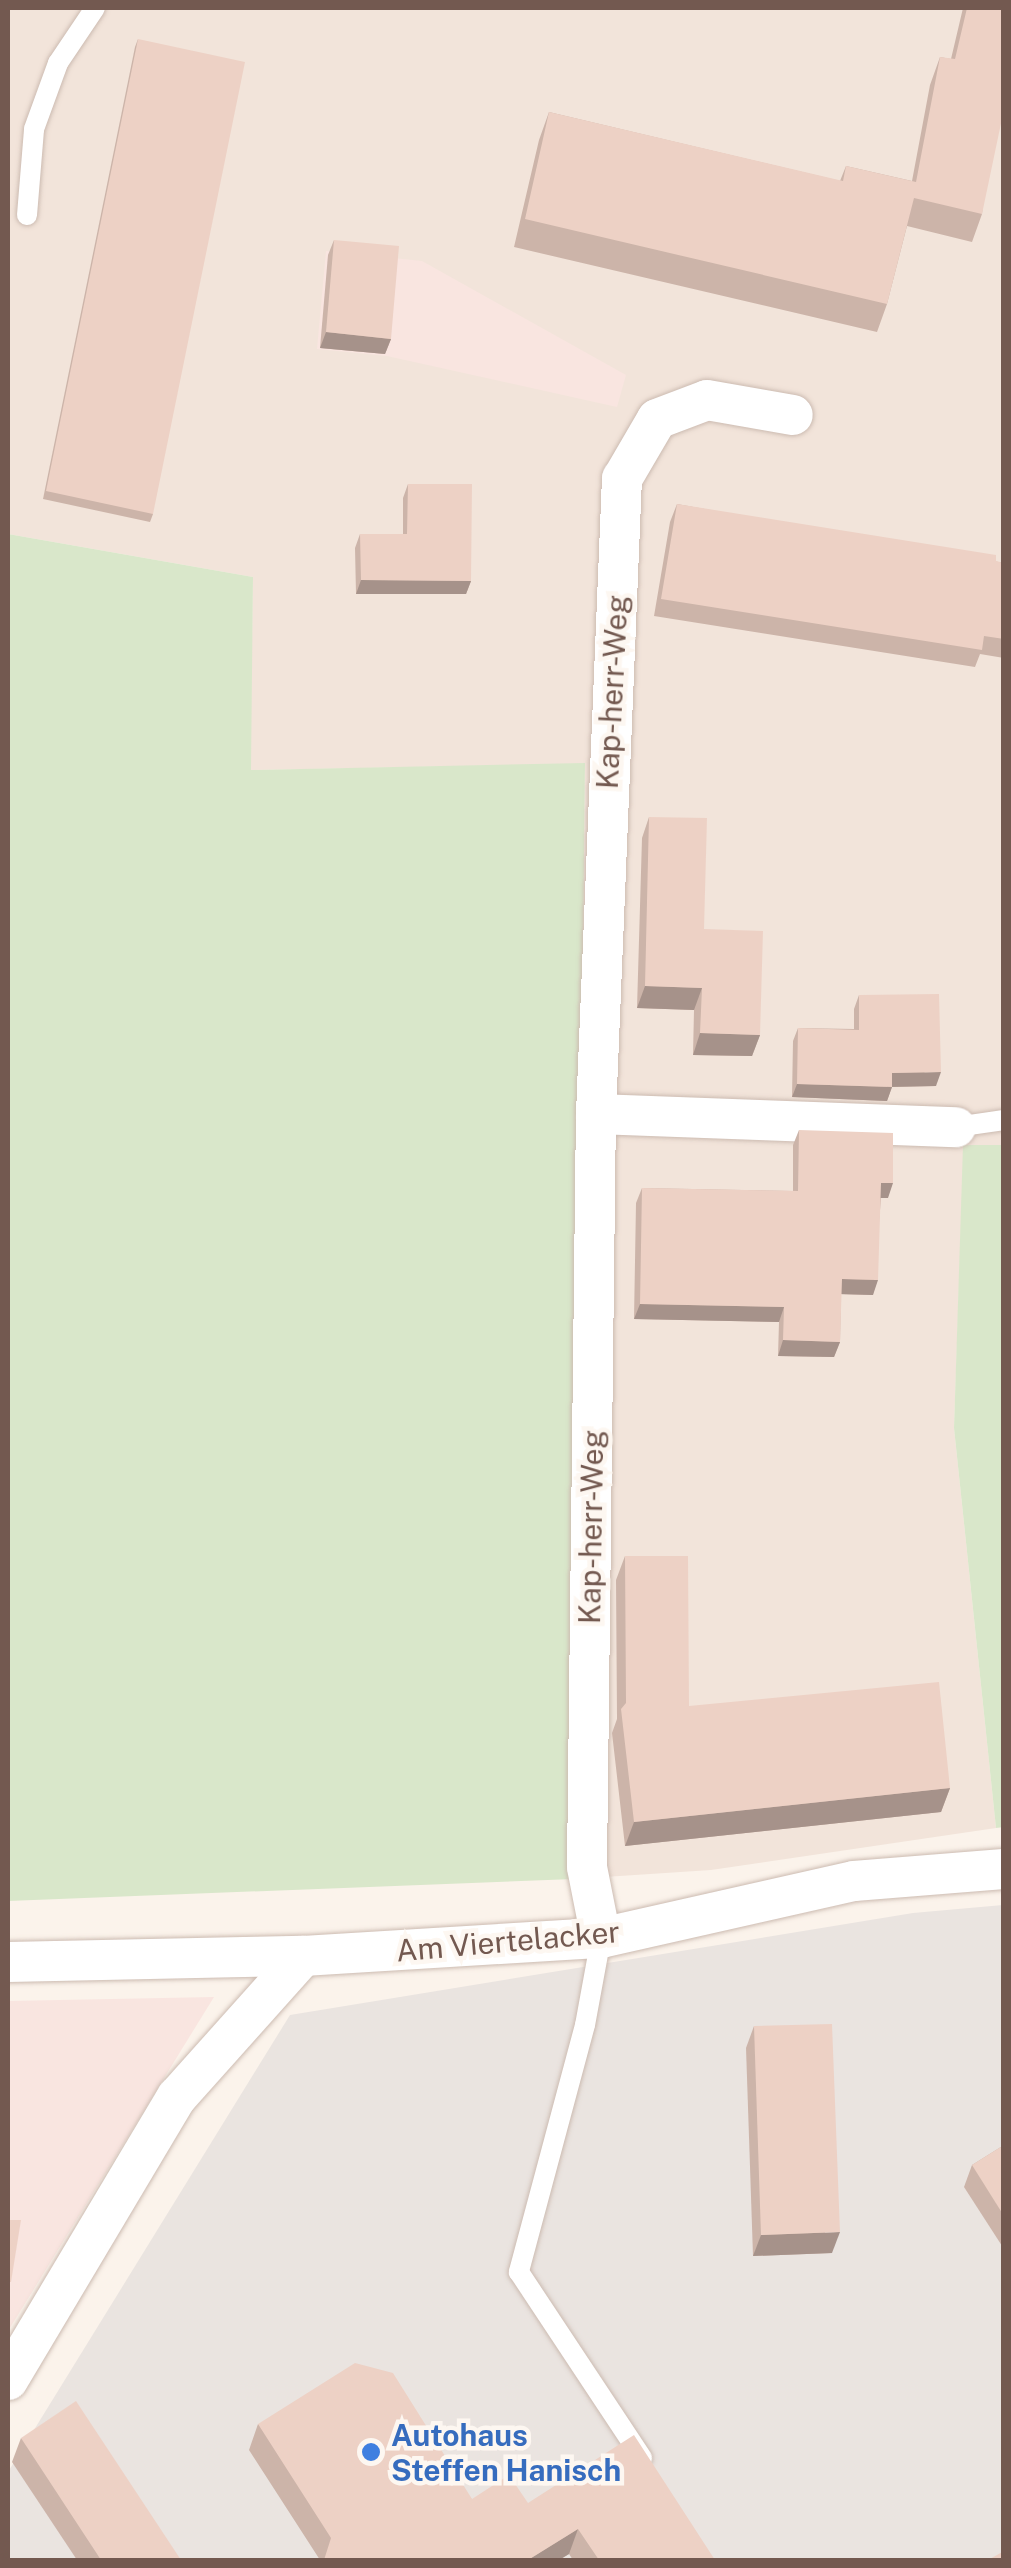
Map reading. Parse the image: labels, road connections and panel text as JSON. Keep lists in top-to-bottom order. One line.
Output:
{"streets":{"street":["Kap-herr-Weg","Am Viertelacker"]},"crossings":[["Kap-herr-Weg","Am Viertelacker"]],"places":["Autohaus Steffen Hanisch"]}
